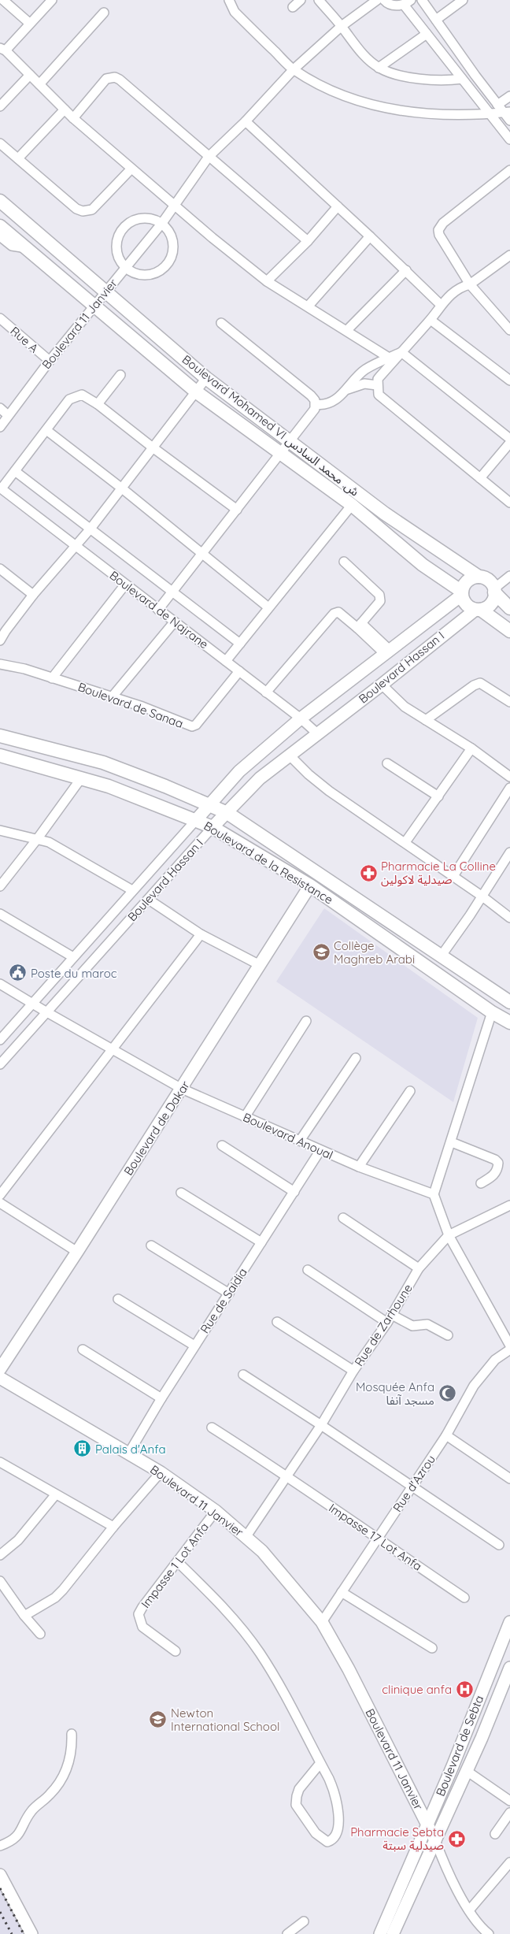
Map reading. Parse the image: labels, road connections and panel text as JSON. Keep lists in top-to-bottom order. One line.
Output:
{"streets":{"main road":["Boulevard Mohamed VI ش. محمد السادس","Boulevard de la Resistance"],"street":["Boulevard 11 Janvier","Rue A","Boulevard de Najrane","Boulevard Hassan I","Boulevard de Sanaa","Boulevard de Dakar","Boulevard Anoual","Rue de Saidia","Rue de Zarhoune","Rue d'Azrou","Impasse 17 Lot Anfa","Impasse 1 Lot Anfa","Boulevard de Sebta"]},"crossings":[["Boulevard 11 Janvier","Rue A"],["Boulevard 11 Janvier","Boulevard Mohamed VI ش. محمد السادس"],["Boulevard 11 Janvier","Rue de Saidia"],["Boulevard 11 Janvier","Rue de Zarhoune"],["Boulevard 11 Janvier","Rue d'Azrou"],["Boulevard 11 Janvier","Impasse 1 Lot Anfa"],["Boulevard 11 Janvier","Boulevard de Sebta"],["Boulevard Mohamed VI ش. محمد السادس","Boulevard Hassan I"],["Boulevard de Najrane","Boulevard Hassan I"],["Boulevard de Najrane","Boulevard de Sanaa"],["Boulevard Hassan I","Boulevard de la Resistance"],["Boulevard Hassan I","Boulevard Anoual"],["Boulevard de la Resistance","Boulevard de Dakar"],["Boulevard de Dakar","Boulevard Anoual"],["Boulevard Anoual","Rue de Saidia"],["Rue de Zarhoune","Impasse 17 Lot Anfa"],["Rue d'Azrou","Impasse 17 Lot Anfa"]],"places":{"pharmacy":["Pharmacie La Colline صيدلية لاكولين","Pharmacie Sebta صيدلية سبتة"],"school or university":["Collège Maghreb Arabi","Newton International School"],"public building":["Poste du maroc"],"mosque":["Mosquée Anfa مسجد آنفا"],"building":["Palais d'Anfa"],"hospital":["clinique anfa"]}}
